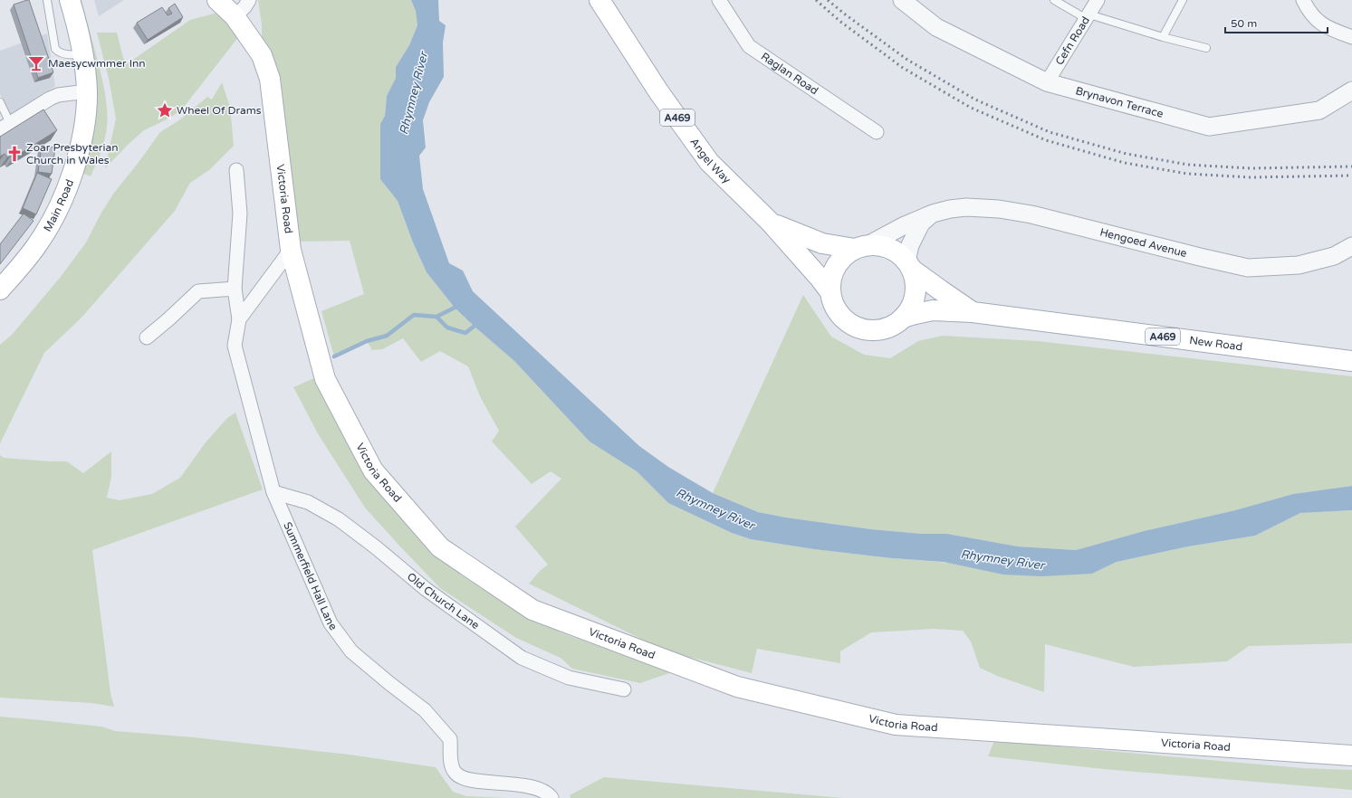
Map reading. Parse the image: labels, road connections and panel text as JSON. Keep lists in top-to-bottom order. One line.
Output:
{"streets":{"main road":["A469","Angel Way","Victoria Road","Main Road","New Road"],"street":["Cefn Road","Raglan Road","Brynavon Terrace","Hengoed Avenue","Summerfield Hall Lane","Old Church Lane"]},"crossings":[["Cefn Road","Brynavon Terrace"],["Angel Way","Hengoed Avenue"],["Angel Way","New Road"],["Victoria Road","Summerfield Hall Lane"],["Hengoed Avenue","New Road"],["Summerfield Hall Lane","Old Church Lane"]],"water":["Rhymney River"],"places":{"bar":["Maesycwmmer Inn"],"place":["Wheel Of Drams"],"church":["Zoar Presbyterian Church in Wales"]},"scale_bar":"50 m"}
